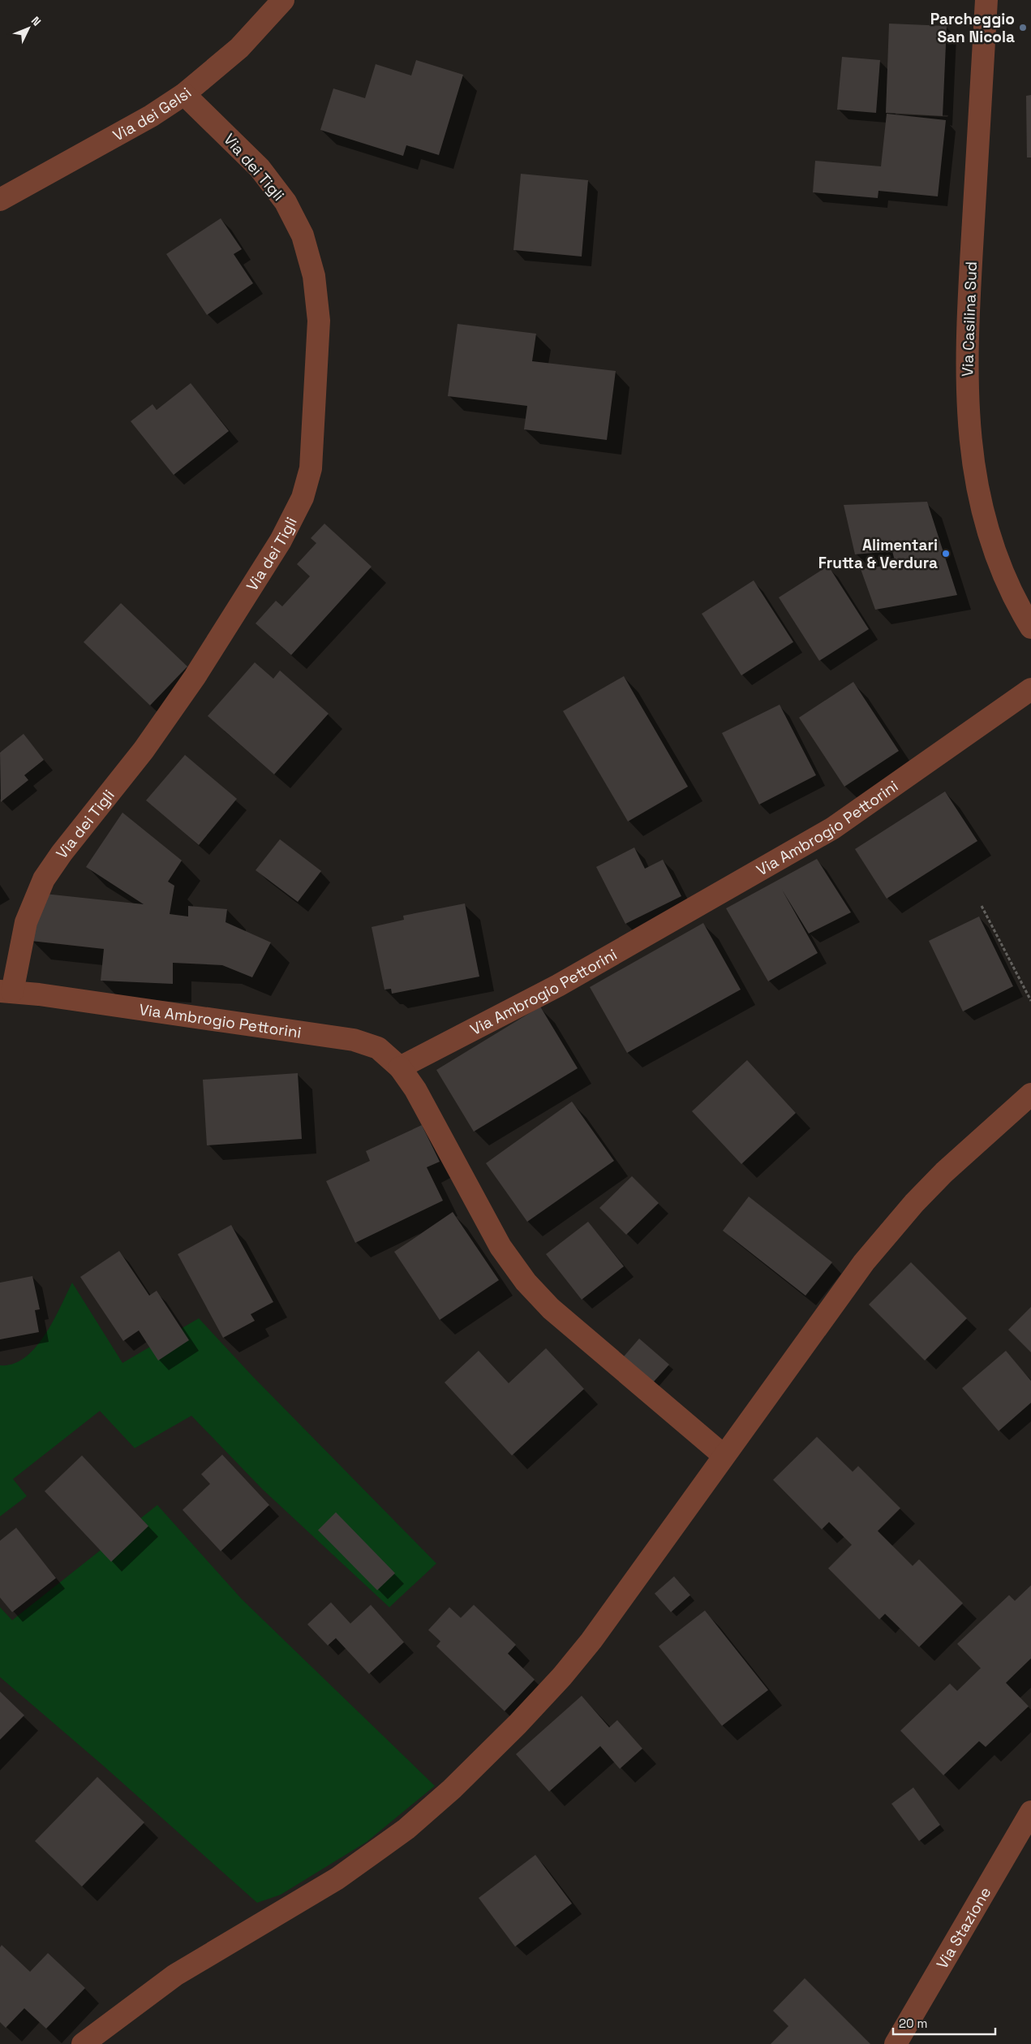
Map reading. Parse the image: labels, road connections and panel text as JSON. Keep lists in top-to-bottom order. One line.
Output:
{"streets":{"street":["Via dei Gelsi","Via dei Tigli","Via Casilina Sud","Via Ambrogio Pettorini","Via Stazione"]},"crossings":[["Via dei Gelsi","Via dei Tigli"],["Via dei Tigli","Via Ambrogio Pettorini"]],"places":["Parcheggio San Nicola","Alimentari Frutta & Verdura"],"scale_bar":"20 m","north":"top right"}
